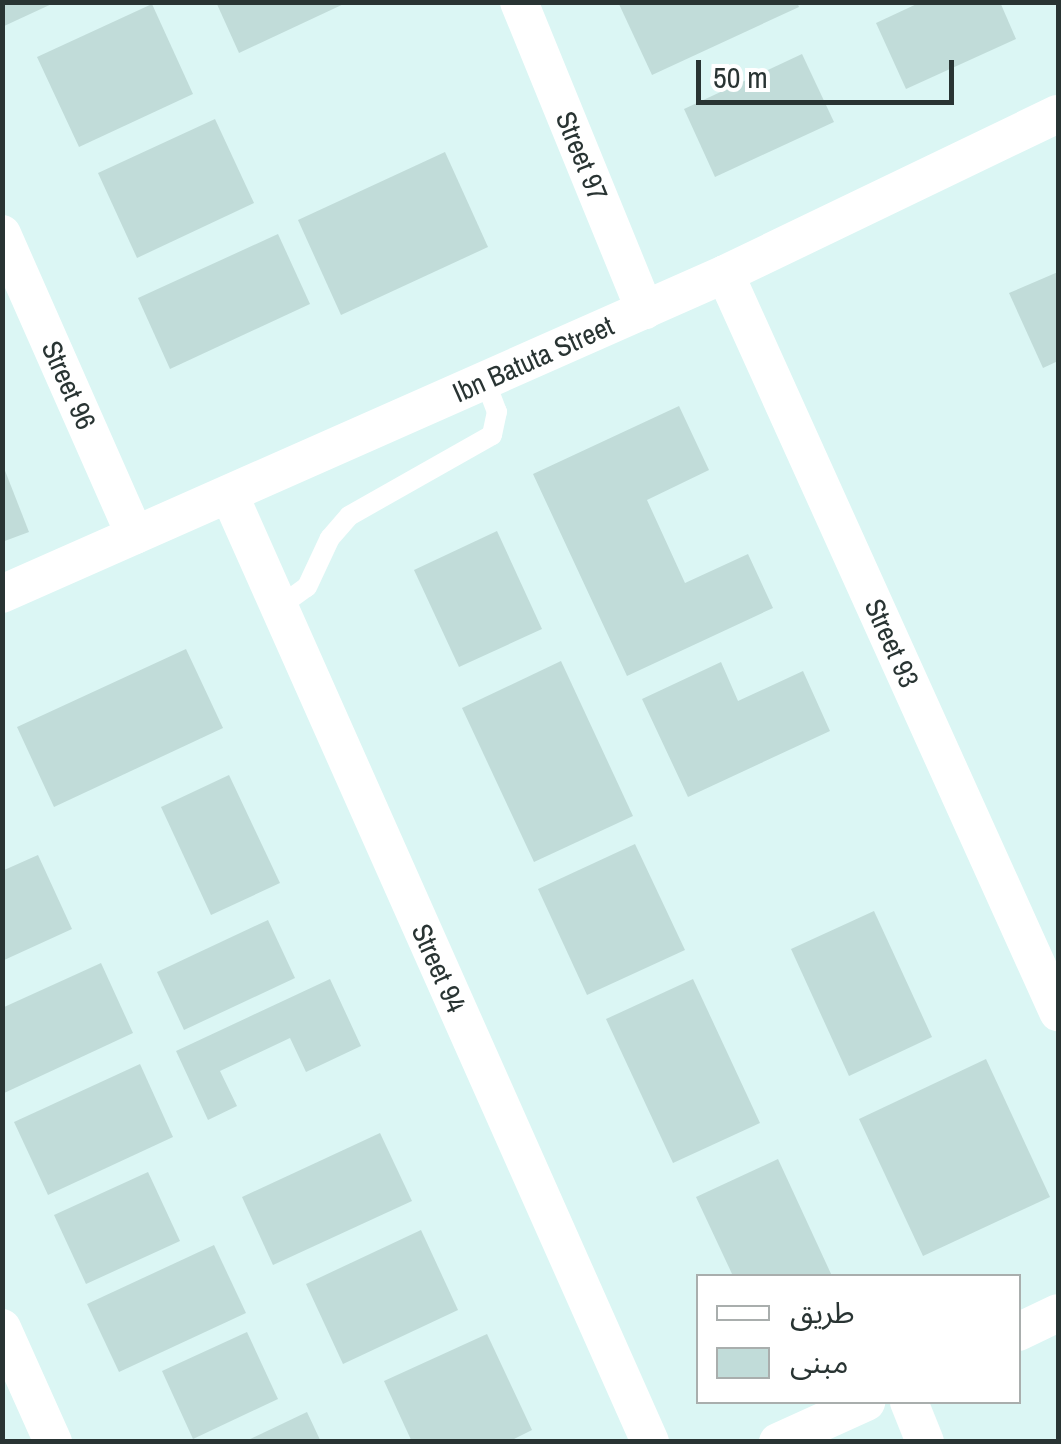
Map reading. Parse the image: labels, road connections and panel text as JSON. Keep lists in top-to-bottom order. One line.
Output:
{"streets":{"street":["Street 97","Ibn Batuta Street","Street 96","Street 93","Street 94"]},"crossings":[["Street 97","Ibn Batuta Street"],["Ibn Batuta Street","Street 96"],["Ibn Batuta Street","Street 93"],["Ibn Batuta Street","Street 94"]],"legend":["طريق","مبنى"],"scale_bar":"50 m"}
